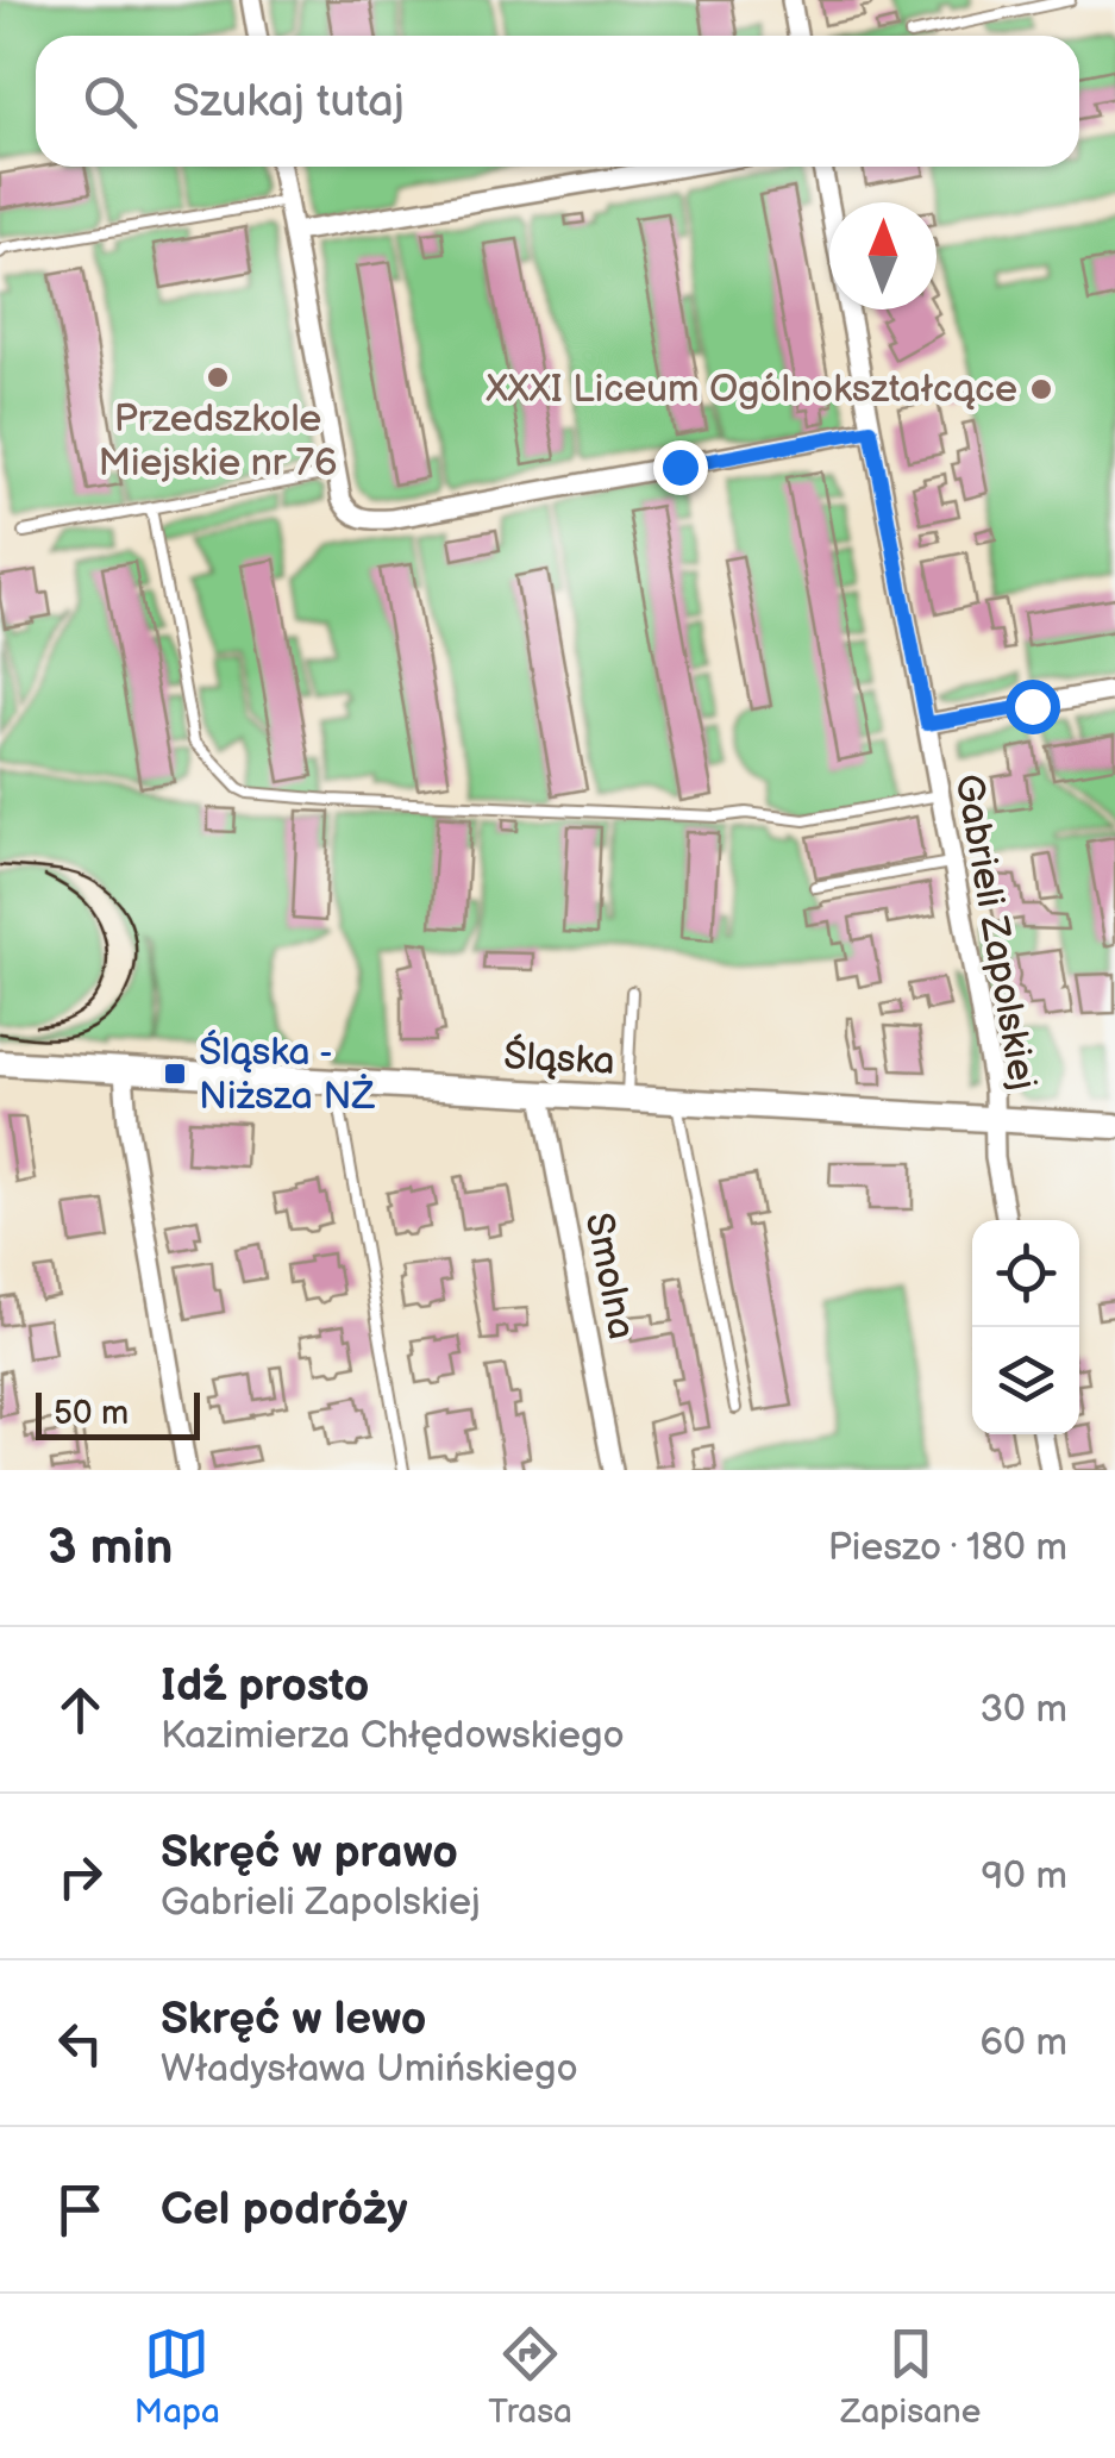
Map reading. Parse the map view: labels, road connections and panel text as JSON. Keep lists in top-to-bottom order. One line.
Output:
{"streets":{"street":["Gabrieli Zapolskiej","Śląska","Smolna"]},"crossings":[["Gabrieli Zapolskiej","Śląska"],["Śląska","Smolna"]],"places":{"other":["Przedszkole Miejskie nr 76","XXXI Liceum Ogólnokształcące"],"transit":["Śląska - Niższa NŻ"]},"scale_bar":"50 m","north":"top","page":{"search":"Szukaj tutaj","scale":"50 m","heading":["3 min","Pieszo · 180 m"],"list":[["Idź prosto","Kazimierza Chłędowskiego","30 m"],["Skręć w prawo","Gabrieli Zapolskiej","90 m"],["Skręć w lewo","Władysława Umińskiego","60 m"],"Cel podróży"],"nav":["Mapa","Trasa","Zapisane"]}}
